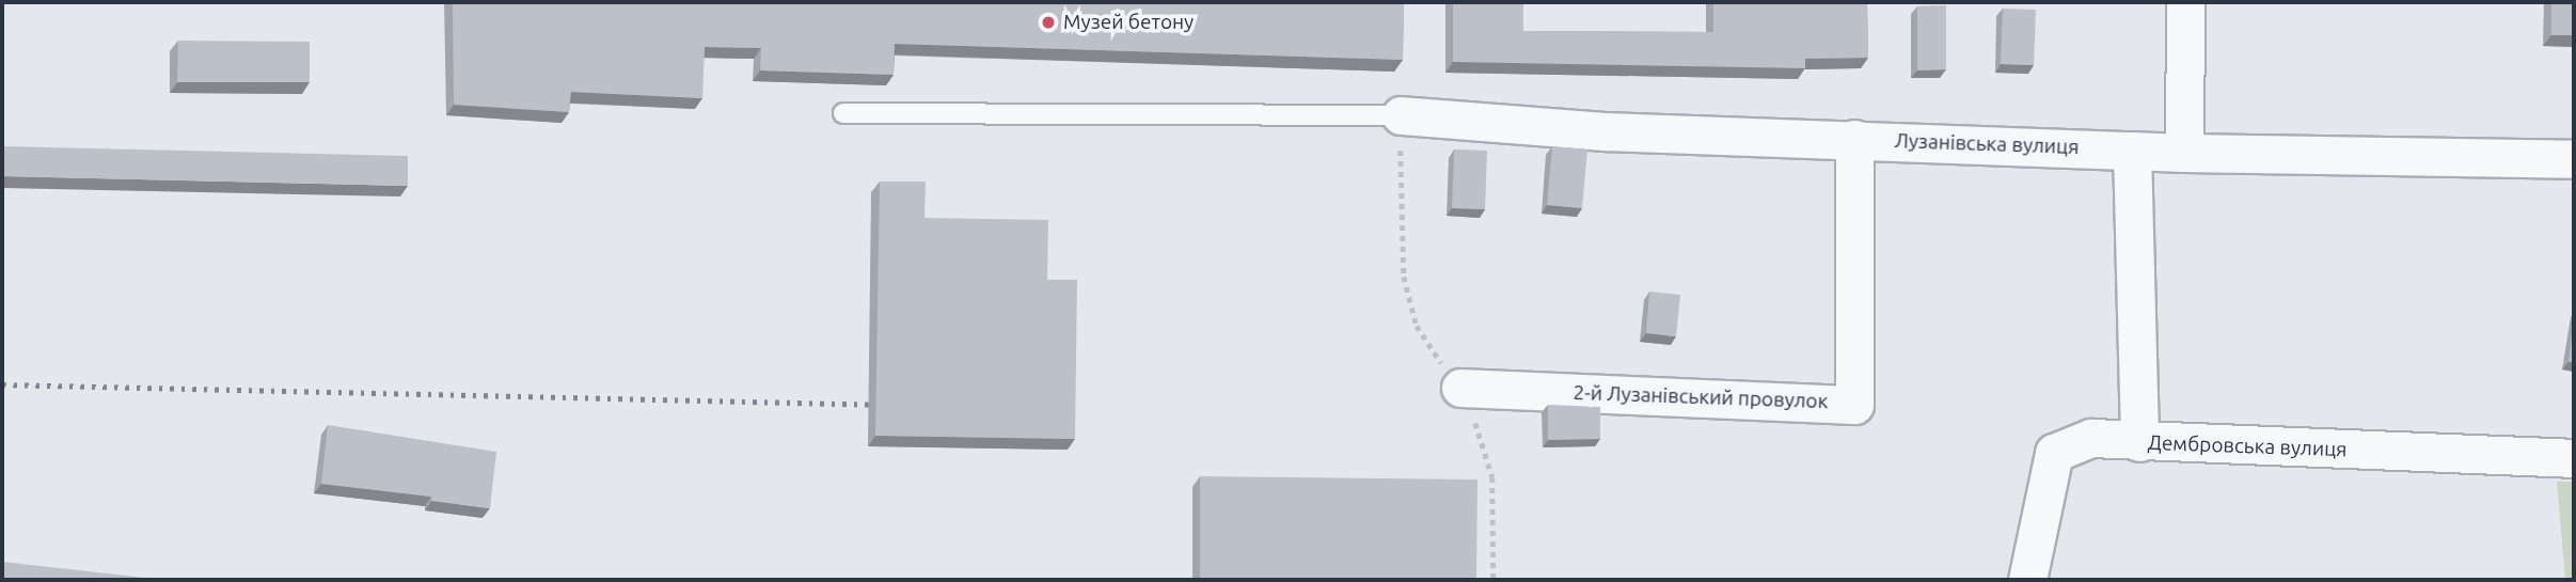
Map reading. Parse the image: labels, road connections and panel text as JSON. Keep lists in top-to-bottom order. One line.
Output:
{"streets":{"street":["Лузанівська вулиця","2-й Лузанівський провулок","Дембровська вулиця"]},"crossings":[["Лузанівська вулиця","2-й Лузанівський провулок"]],"places":["Музей бетону"]}
